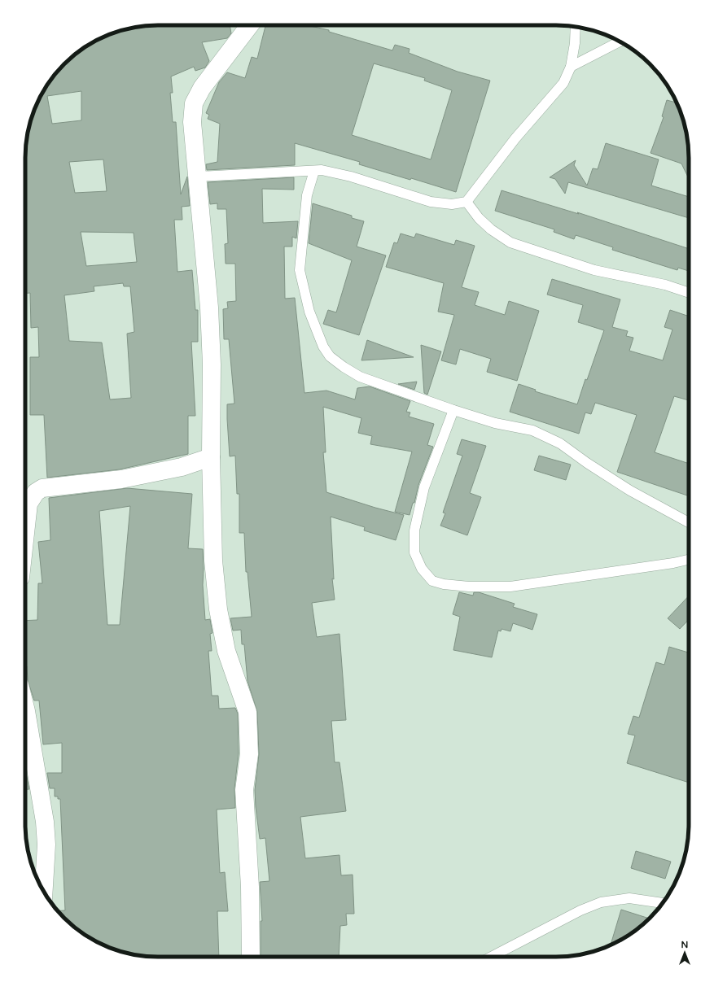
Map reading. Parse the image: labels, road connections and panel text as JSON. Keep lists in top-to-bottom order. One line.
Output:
{"north":"top"}
